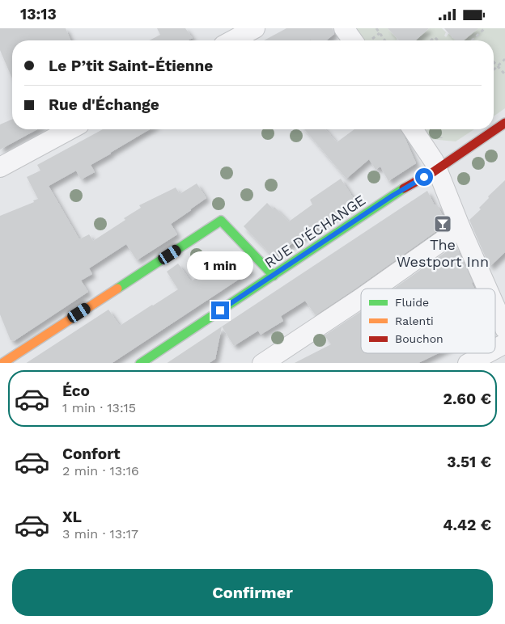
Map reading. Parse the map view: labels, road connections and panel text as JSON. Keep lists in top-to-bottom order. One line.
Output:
{"streets":{"street":["RUE D'ÉCHANGE"]},"places":{"bar":["The Westport Inn"]},"legend":["Fluide","Ralenti","Bouchon"],"page":{"status":"13:13","banner":["Le P’tit Saint-Étienne","Rue d'Échange"],"bubble":"1 min","list":[{"name":"Éco","note":"1 min · 13:15","value":"2.60 €"},{"name":"Confort","note":"2 min · 13:16","value":"3.51 €"},{"name":"XL","note":"3 min · 13:17","value":"4.42 €"}],"buttons":"Confirmer"}}
